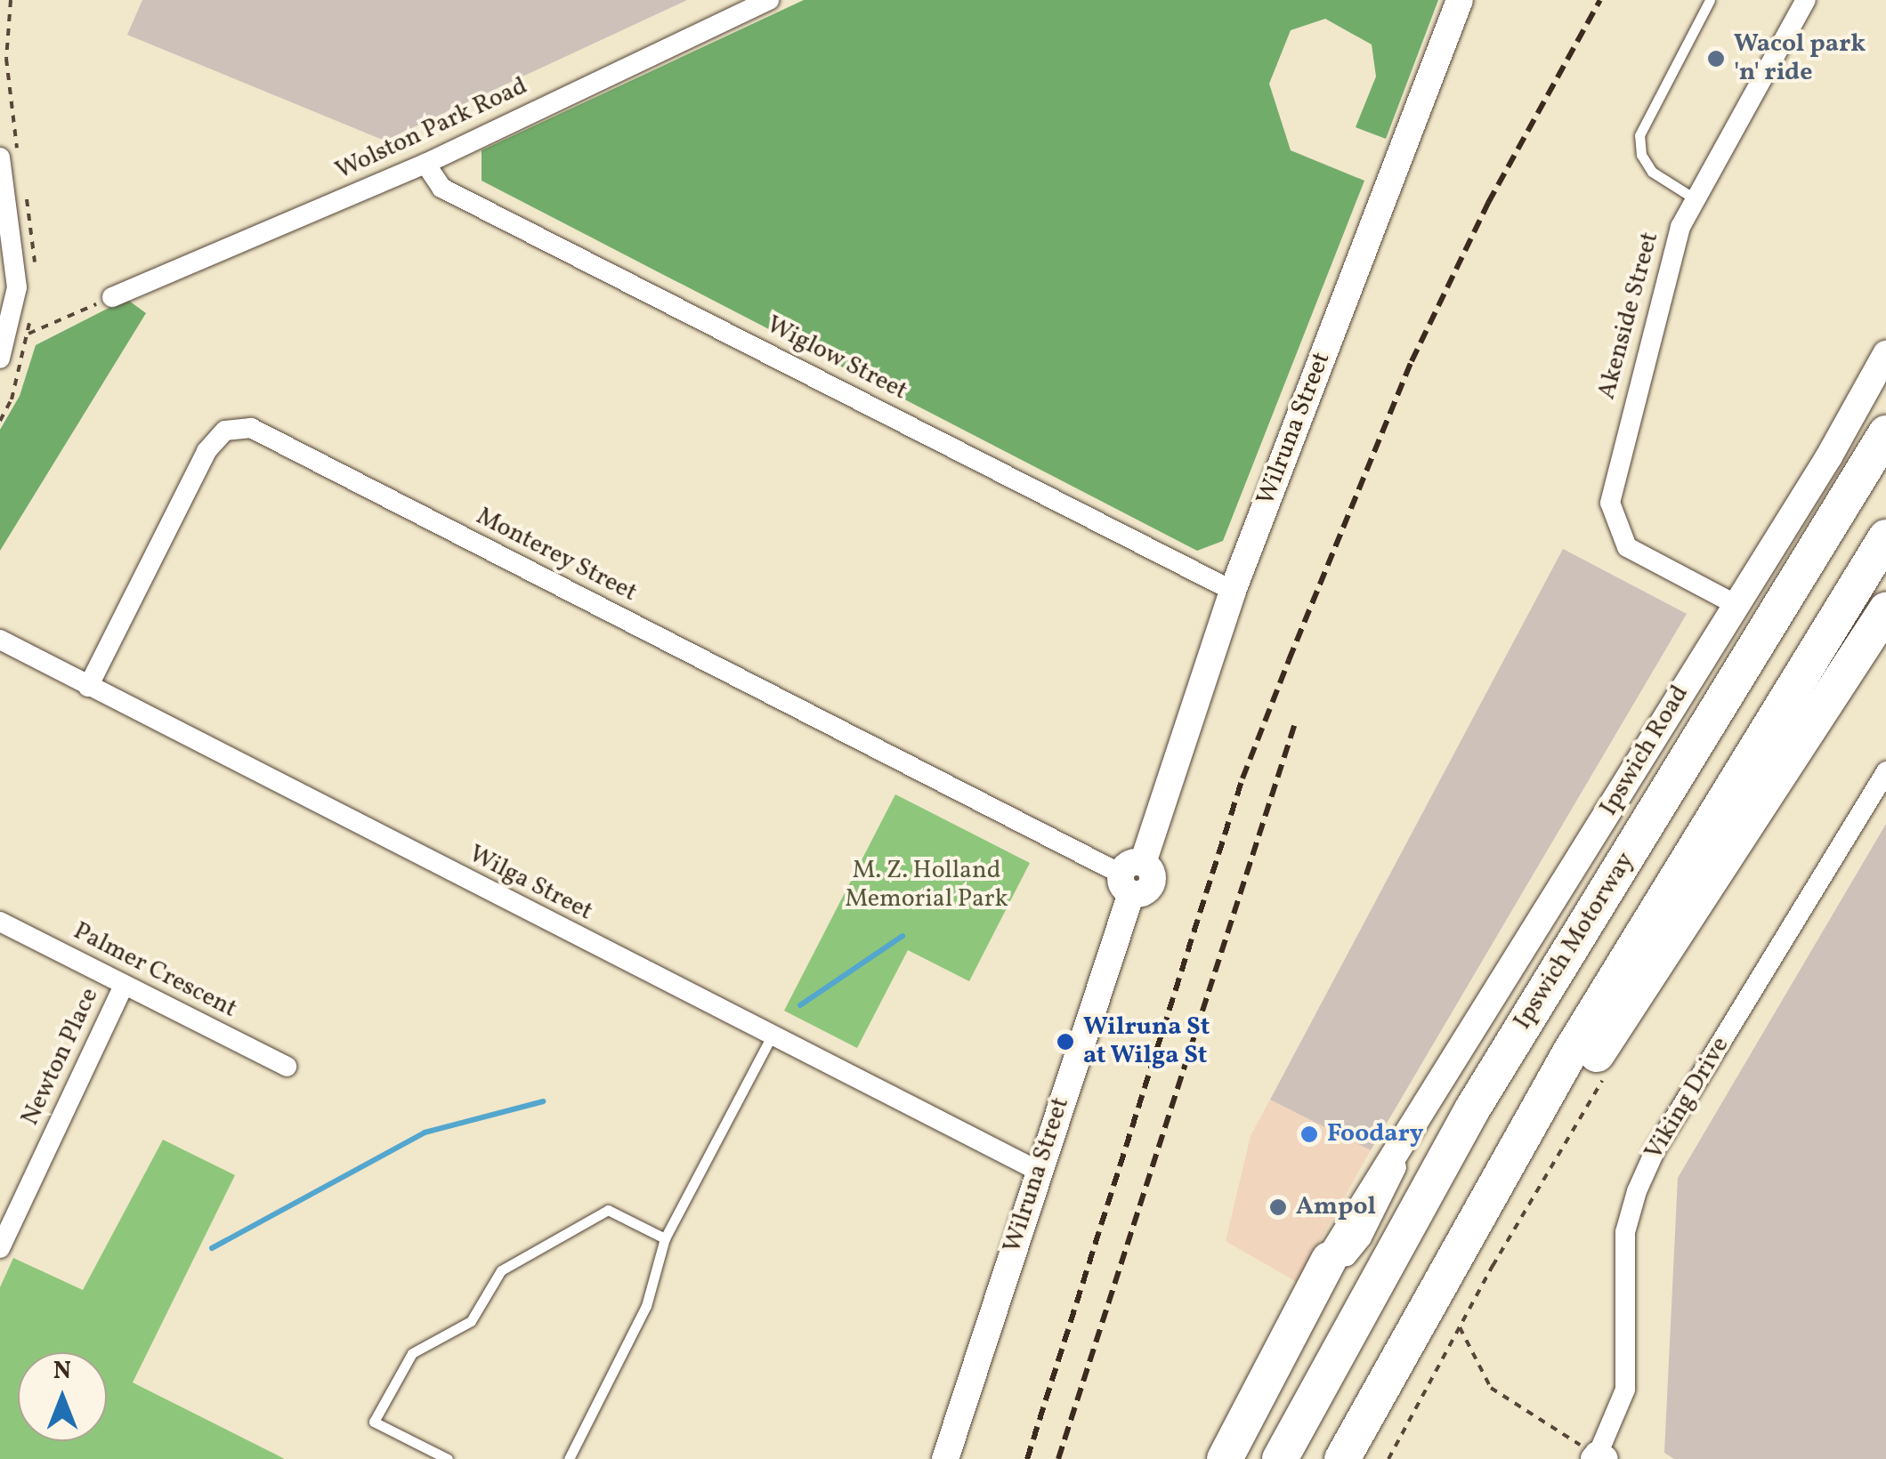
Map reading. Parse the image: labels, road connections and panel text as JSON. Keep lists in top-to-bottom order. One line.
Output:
{"streets":{"highway":["Ipswich Motorway"],"main road":["Wilruna Street","Ipswich Road"],"street":["Wolston Park Road","Akenside Street","Wiglow Street","Monterey Street","Wilga Street","Palmer Crescent","Newton Place","Viking Drive"]},"crossings":[["Wolston Park Road","Wiglow Street"],["Akenside Street","Ipswich Road"],["Wiglow Street","Wilruna Street"],["Wilruna Street","Monterey Street"],["Wilruna Street","Wilga Street"],["Monterey Street","Wilga Street"],["Palmer Crescent","Newton Place"]],"parks":["M. Z. Holland Memorial Park"],"places":["Wacol park 'n' ride","Wilruna St at Wilga St","Foodary","Ampol"],"north":"top"}
